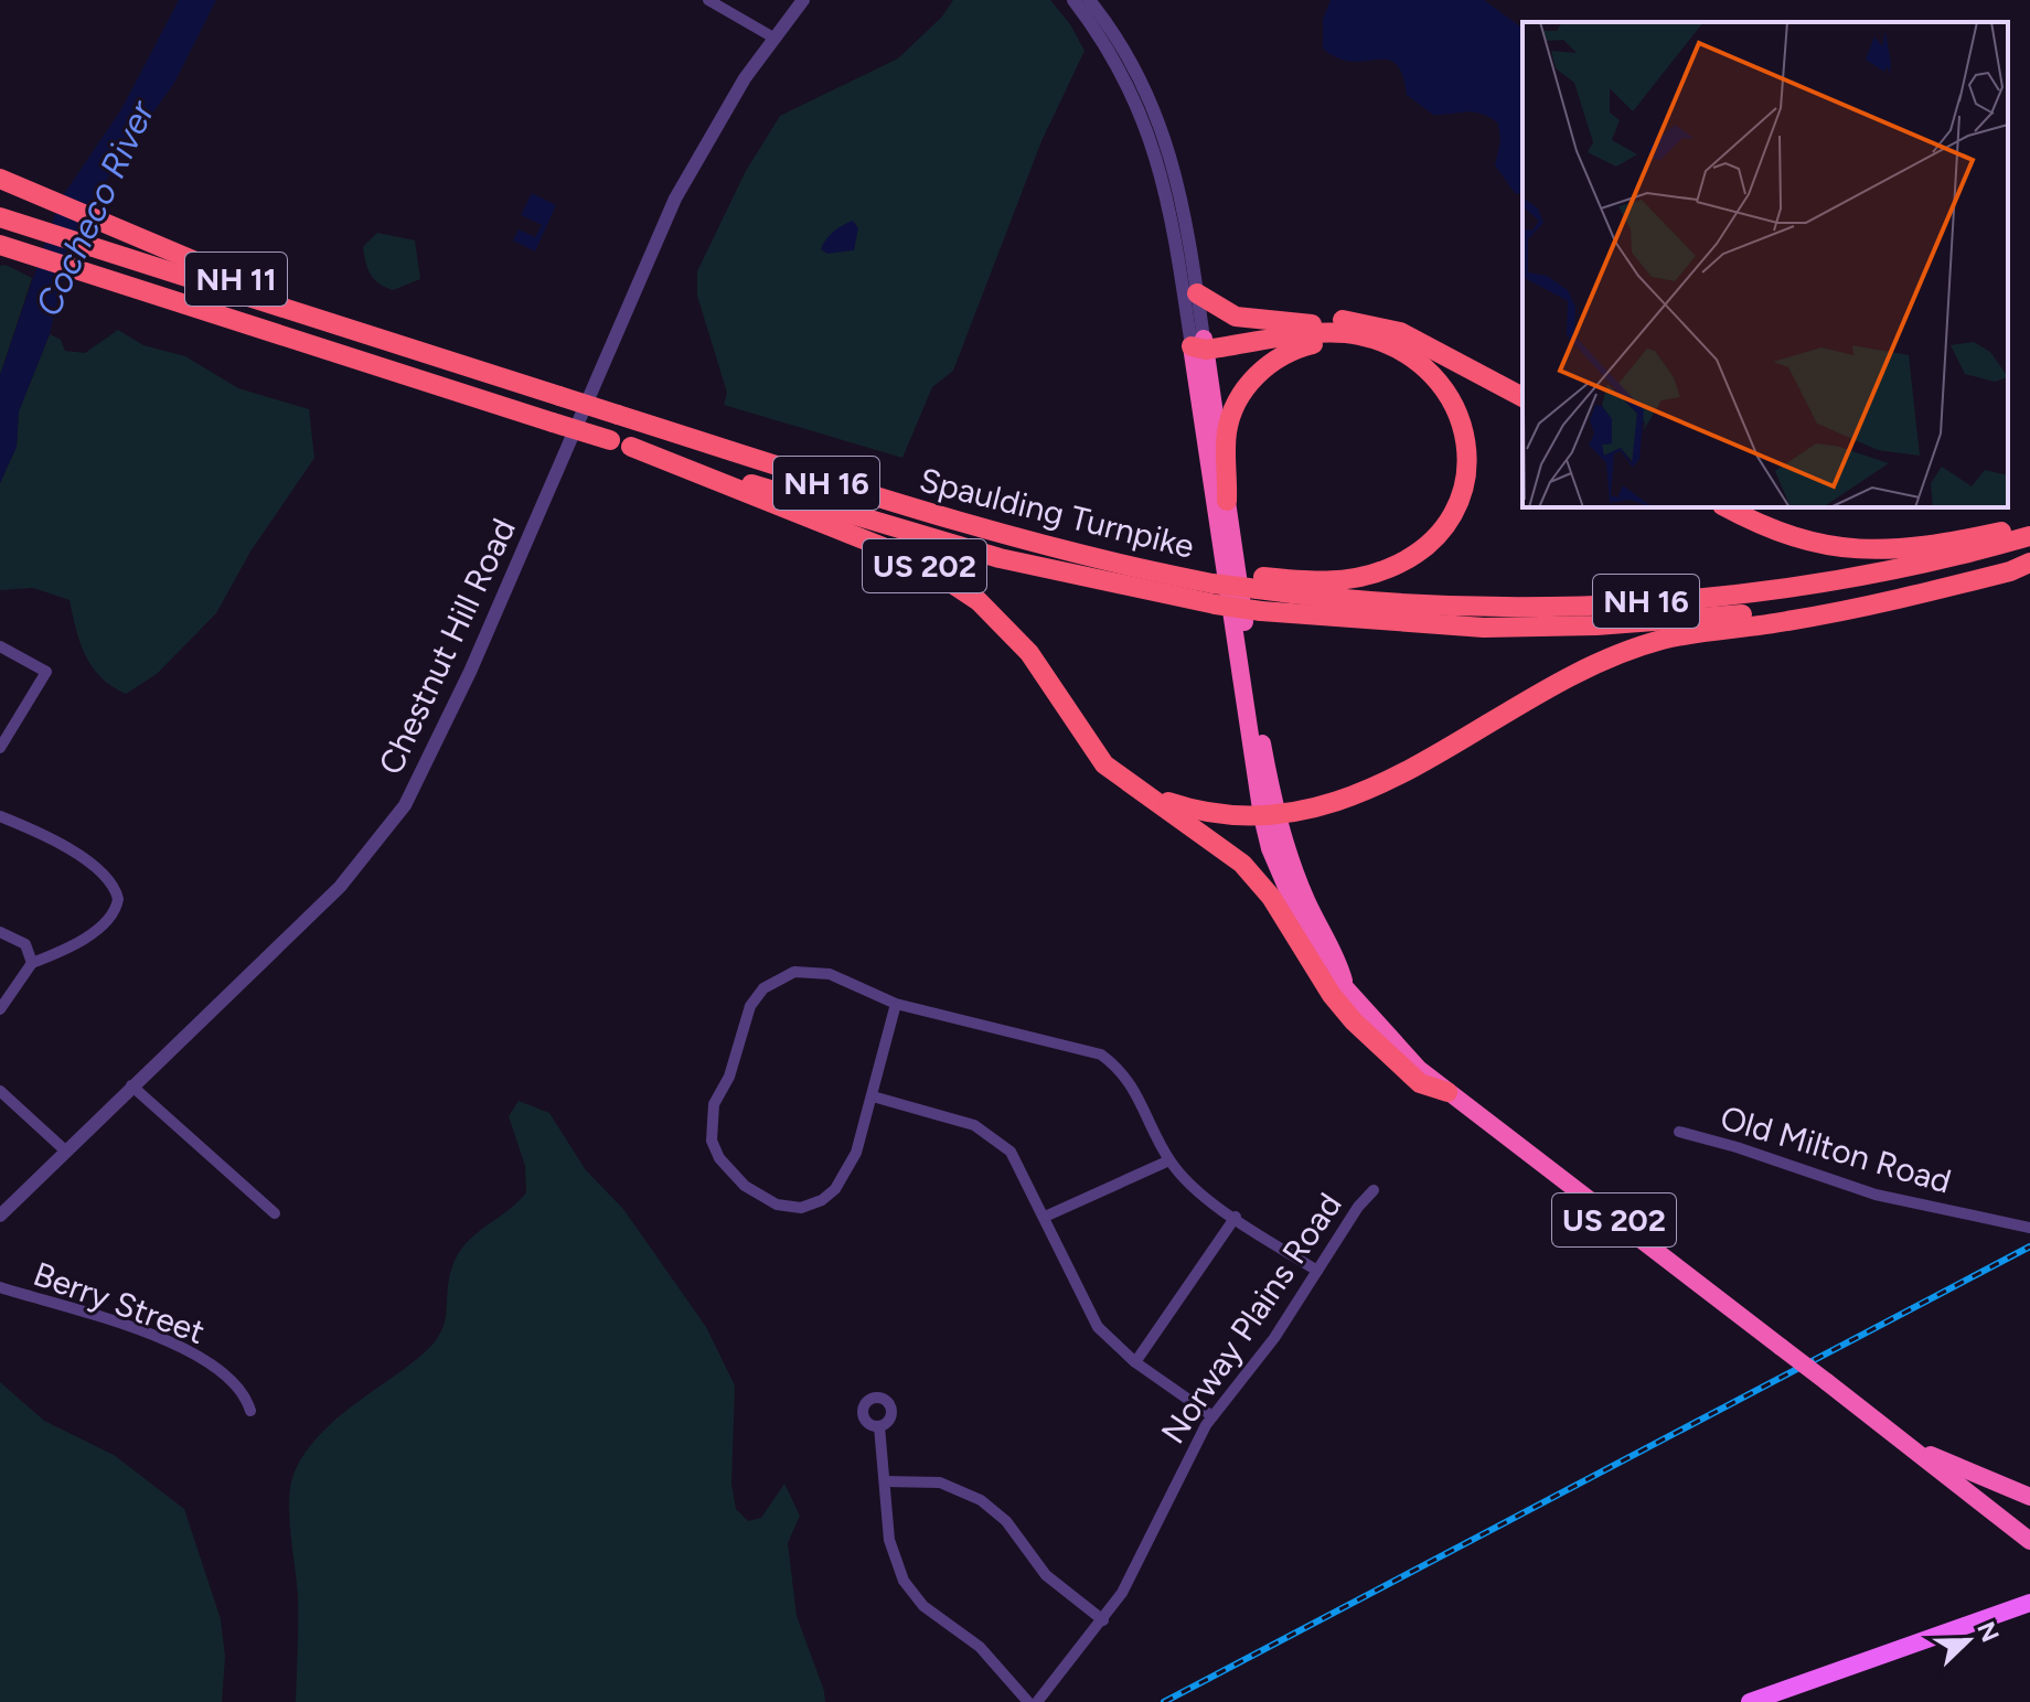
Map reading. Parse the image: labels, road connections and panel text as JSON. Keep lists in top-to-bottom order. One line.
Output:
{"streets":{"highway":["NH 11","NH 16","Spaulding Turnpike","US 202"],"street":["Chestnut Hill Road","Old Milton Road","Berry Street","Norway Plains Road"]},"crossings":[["NH 11","Spaulding Turnpike"],["Spaulding Turnpike","US 202"]],"water":["Cocheco River"],"north":"top right"}
